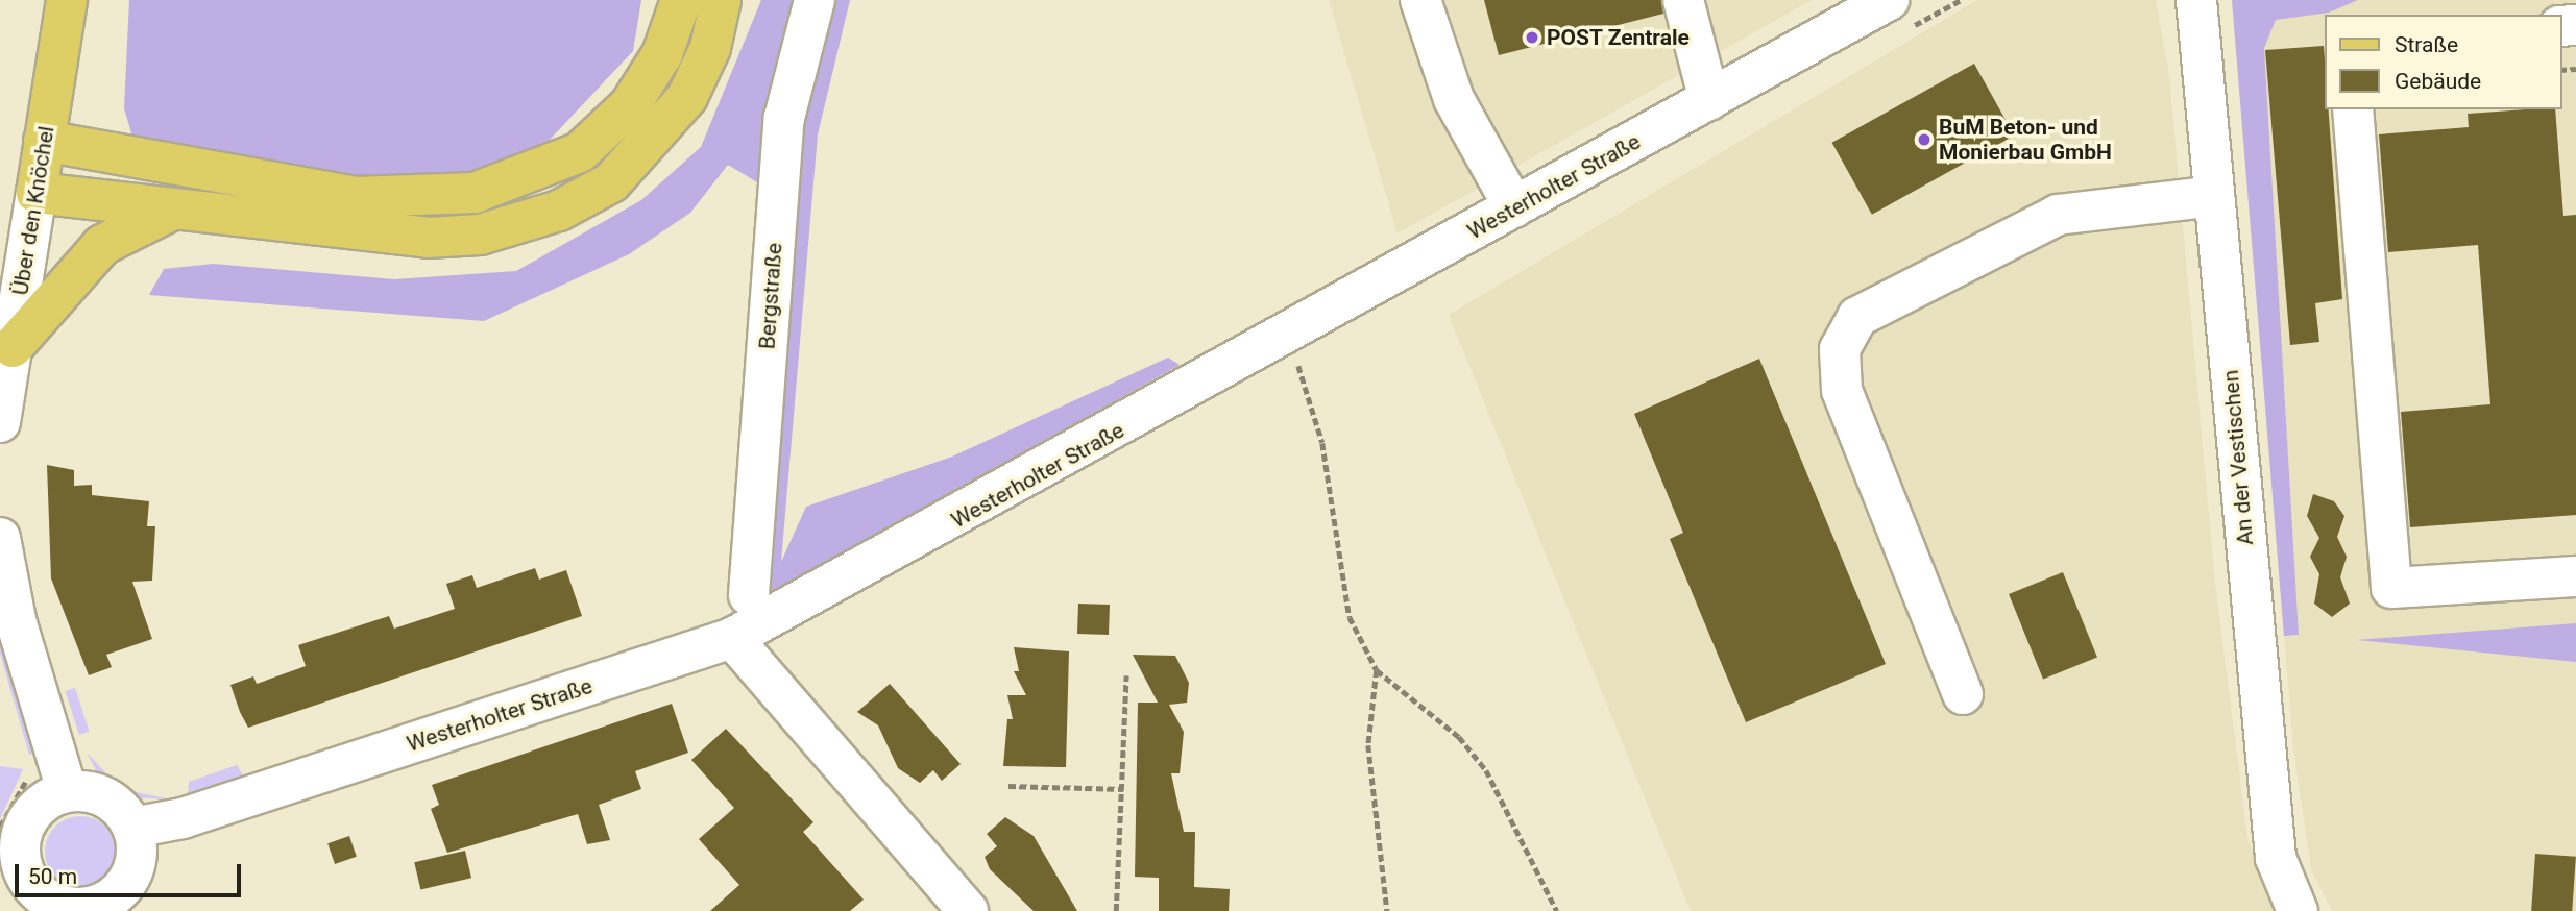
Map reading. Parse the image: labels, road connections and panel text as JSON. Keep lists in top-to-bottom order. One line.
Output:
{"streets":{"main road":["Über den Knöchel"],"street":["Westerholter Straße","Bergstraße","An der Vestischen"]},"places":["POST Zentrale","BuM Beton- und Monierbau GmbH"],"legend":["Straße","Gebäude"],"scale_bar":"50 m"}
